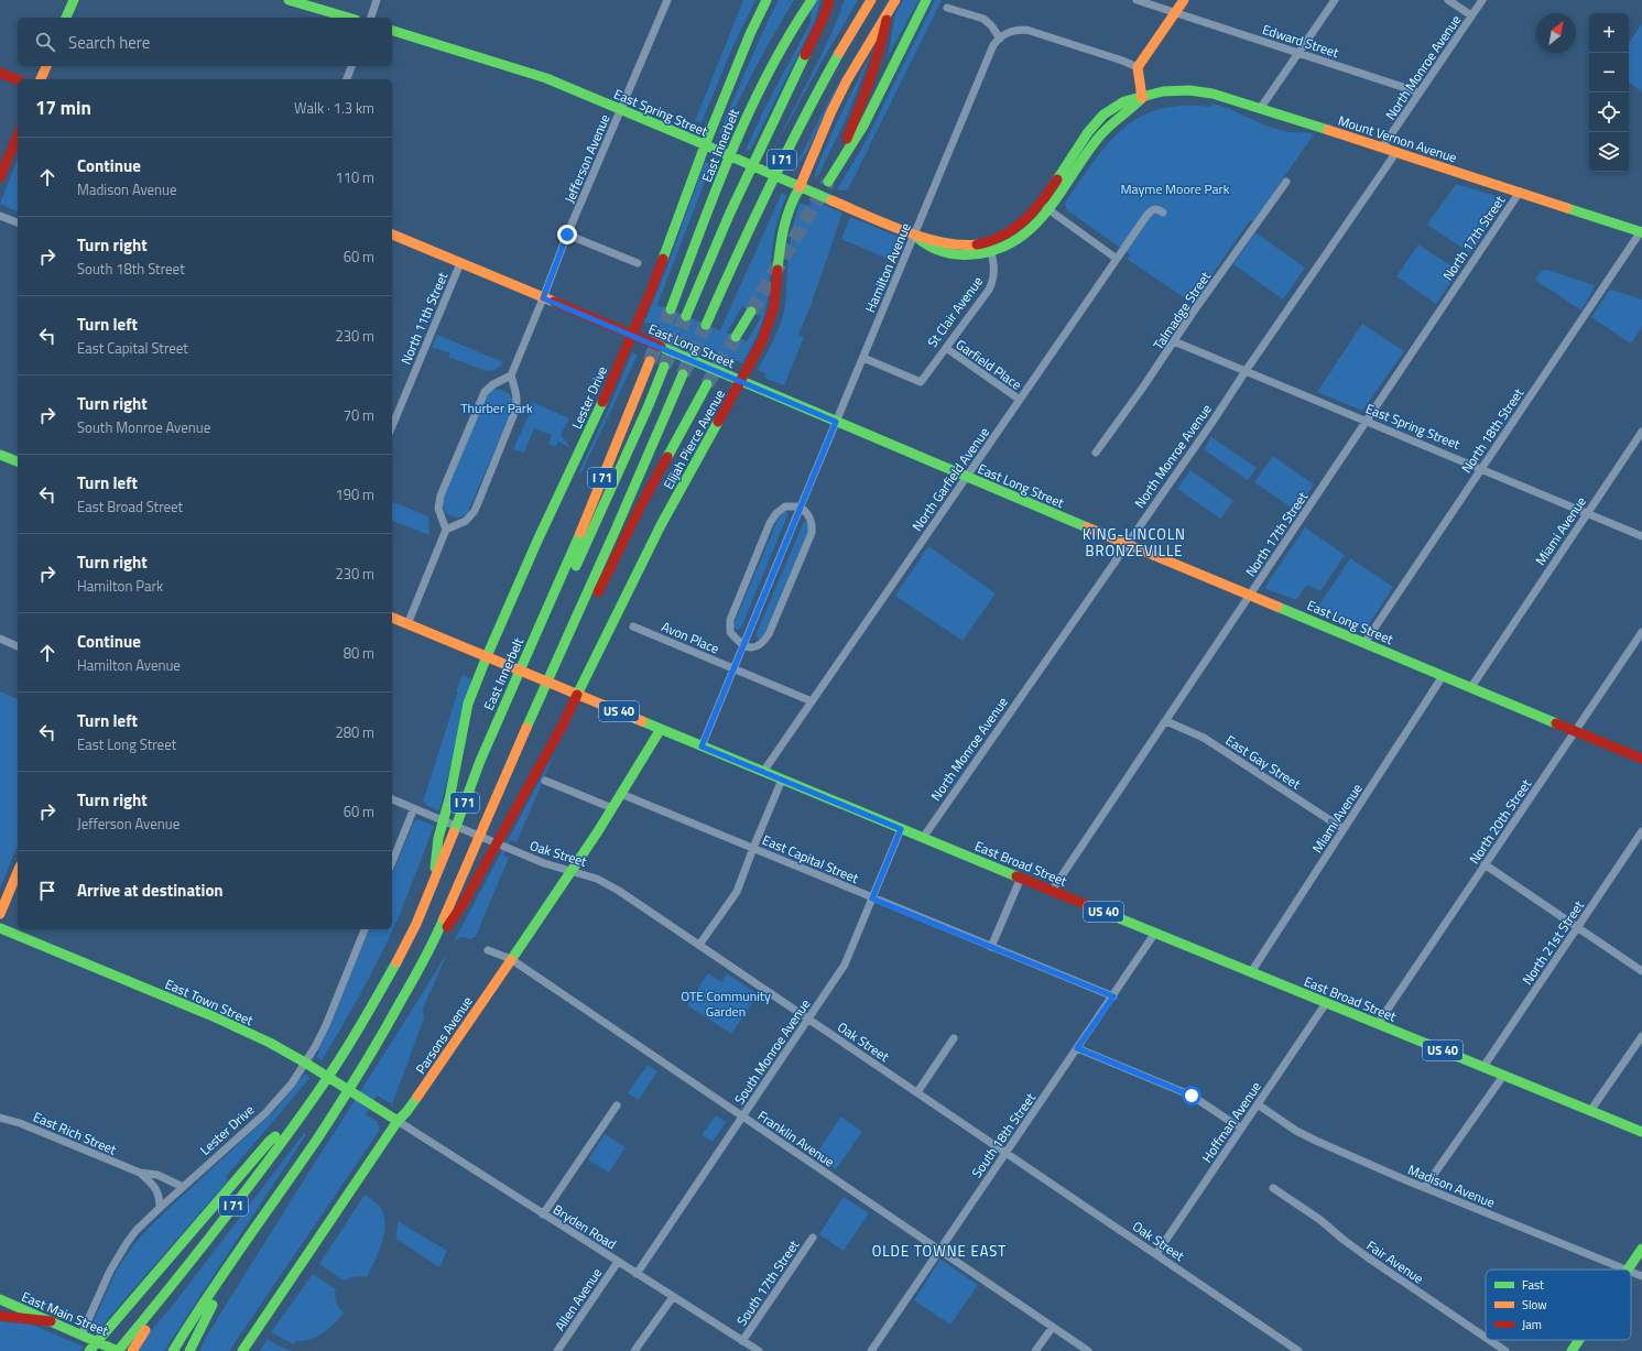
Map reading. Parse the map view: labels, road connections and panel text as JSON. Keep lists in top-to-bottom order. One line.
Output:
{"streets":{"main road":["East Spring Street","Mount Vernon Avenue","East Innerbelt","I 71","East Long Street","Lester Drive","Elijah Pierce Avenue","US 40","East Broad Street","East Town Street","Parsons Avenue","East Main Street"],"street":["Edward Street","North Monroe Avenue","Jefferson Avenue","North 17th Street","Hamilton Avenue","Talmadge Street","St Clair Avenue","North 11th Street","Garfield Place","North 18th Street","North Garfield Avenue","Miami Avenue","Avon Place","East Gay Street","North 20th Street","Oak Street","East Capital Street","North 21st Street","South Monroe Avenue","Hoffman Avenue","East Rich Street","South 18th Street","Franklin Avenue","Madison Avenue","Bryden Road","Fair Avenue","South 17th Street","Allen Avenue"]},"crossings":[["Edward Street","North Monroe Avenue"],["North Monroe Avenue","East Spring Street"],["North Monroe Avenue","Mount Vernon Avenue"],["North Monroe Avenue","East Long Street"],["North Monroe Avenue","East Broad Street"],["East Spring Street","Mount Vernon Avenue"],["East Spring Street","Jefferson Avenue"],["East Spring Street","North 17th Street"],["East Spring Street","Hamilton Avenue"],["East Spring Street","Talmadge Street"],["East Spring Street","Lester Drive"],["East Spring Street","North 18th Street"],["East Spring Street","Elijah Pierce Avenue"],["East Spring Street","Miami Avenue"],["Mount Vernon Avenue","North 17th Street"],["Mount Vernon Avenue","Hamilton Avenue"],["Mount Vernon Avenue","North 18th Street"],["East Innerbelt","I 71"],["East Innerbelt","Lester Drive"],["Jefferson Avenue","East Long Street"],["I 71","Elijah Pierce Avenue"],["I 71","East Main Street"],["North 17th Street","East Long Street"],["North 17th Street","East Gay Street"],["North 17th Street","East Broad Street"],["Hamilton Avenue","St Clair Avenue"],["Hamilton Avenue","East Long Street"],["Hamilton Avenue","Avon Place"],["Hamilton Avenue","East Broad Street"],["St Clair Avenue","Garfield Place"],["North 11th Street","East Long Street"],["East Long Street","Lester Drive"],["East Long Street","North 18th Street"],["East Long Street","Elijah Pierce Avenue"],["East Long Street","North Garfield Avenue"],["East Long Street","Miami Avenue"],["East Long Street","North 20th Street"],["Garfield Place","North Garfield Avenue"],["Lester Drive","East Broad Street"],["Lester Drive","East Town Street"],["Lester Drive","East Rich Street"],["Lester Drive","East Main Street"],["Elijah Pierce Avenue","East Broad Street"],["North Garfield Avenue","Avon Place"],["North Garfield Avenue","East Broad Street"],["Miami Avenue","East Gay Street"],["Miami Avenue","East Broad Street"],["North 20th Street","East Broad Street"],["Oak Street","Parsons Avenue"],["Oak Street","South Monroe Avenue"],["Oak Street","Hoffman Avenue"],["Oak Street","South 18th Street"],["East Capital Street","Parsons Avenue"],["East Capital Street","South Monroe Avenue"],["East Capital Street","South 18th Street"],["East Broad Street","North 21st Street"],["East Broad Street","Parsons Avenue"],["East Broad Street","South Monroe Avenue"],["East Broad Street","Hoffman Avenue"],["East Broad Street","South 18th Street"],["East Town Street","Parsons Avenue"],["East Town Street","Bryden Road"],["Parsons Avenue","Franklin Avenue"],["Parsons Avenue","Bryden Road"],["South Monroe Avenue","Franklin Avenue"],["South Monroe Avenue","Bryden Road"],["Hoffman Avenue","Madison Avenue"],["South 18th Street","Franklin Avenue"],["Bryden Road","South 17th Street"],["Bryden Road","Allen Avenue"]],"districts":["KING-LINCOLN BRONZEVILLE","OLDE TOWNE EAST"],"parks":["Mayme Moore Park","Thurber Park","OTE Community Garden"],"legend":["Fast","Slow","Jam"],"north":"top right","page":{"map_buttons":["+","−"],"search":"Search here","heading":["17 min","Walk · 1.3 km"],"list":[["Continue","Madison Avenue","110 m"],["Turn right","South 18th Street","60 m"],["Turn left","East Capital Street","230 m"],["Turn right","South Monroe Avenue","70 m"],["Turn left","East Broad Street","190 m"],["Turn right","Hamilton Park","230 m"],["Continue","Hamilton Avenue","80 m"],["Turn left","East Long Street","280 m"],["Turn right","Jefferson Avenue","60 m"],"Arrive at destination"]}}
